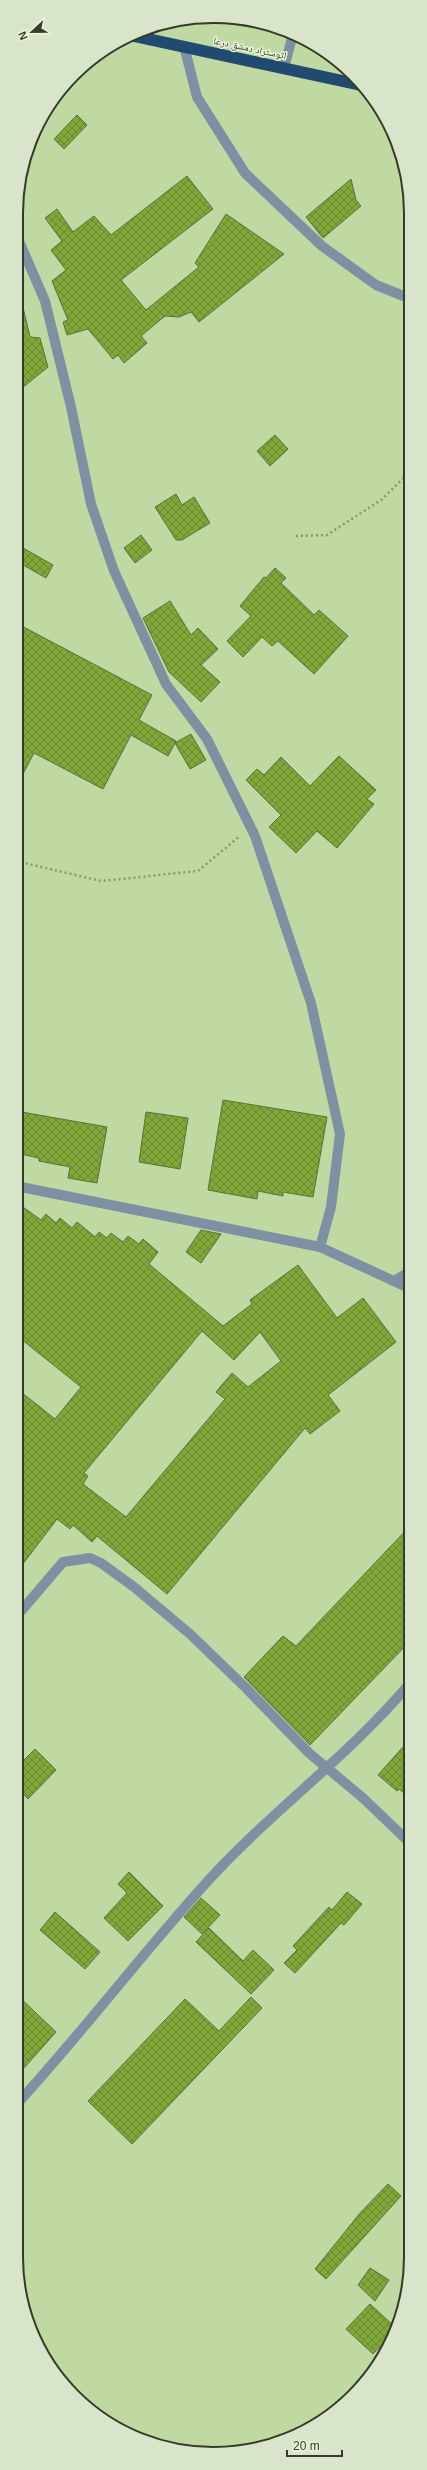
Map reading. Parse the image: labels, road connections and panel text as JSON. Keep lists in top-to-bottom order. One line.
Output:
{"streets":{"highway":["اتوستراد دمشق درعا"]},"scale_bar":"20 m","north":"left"}
